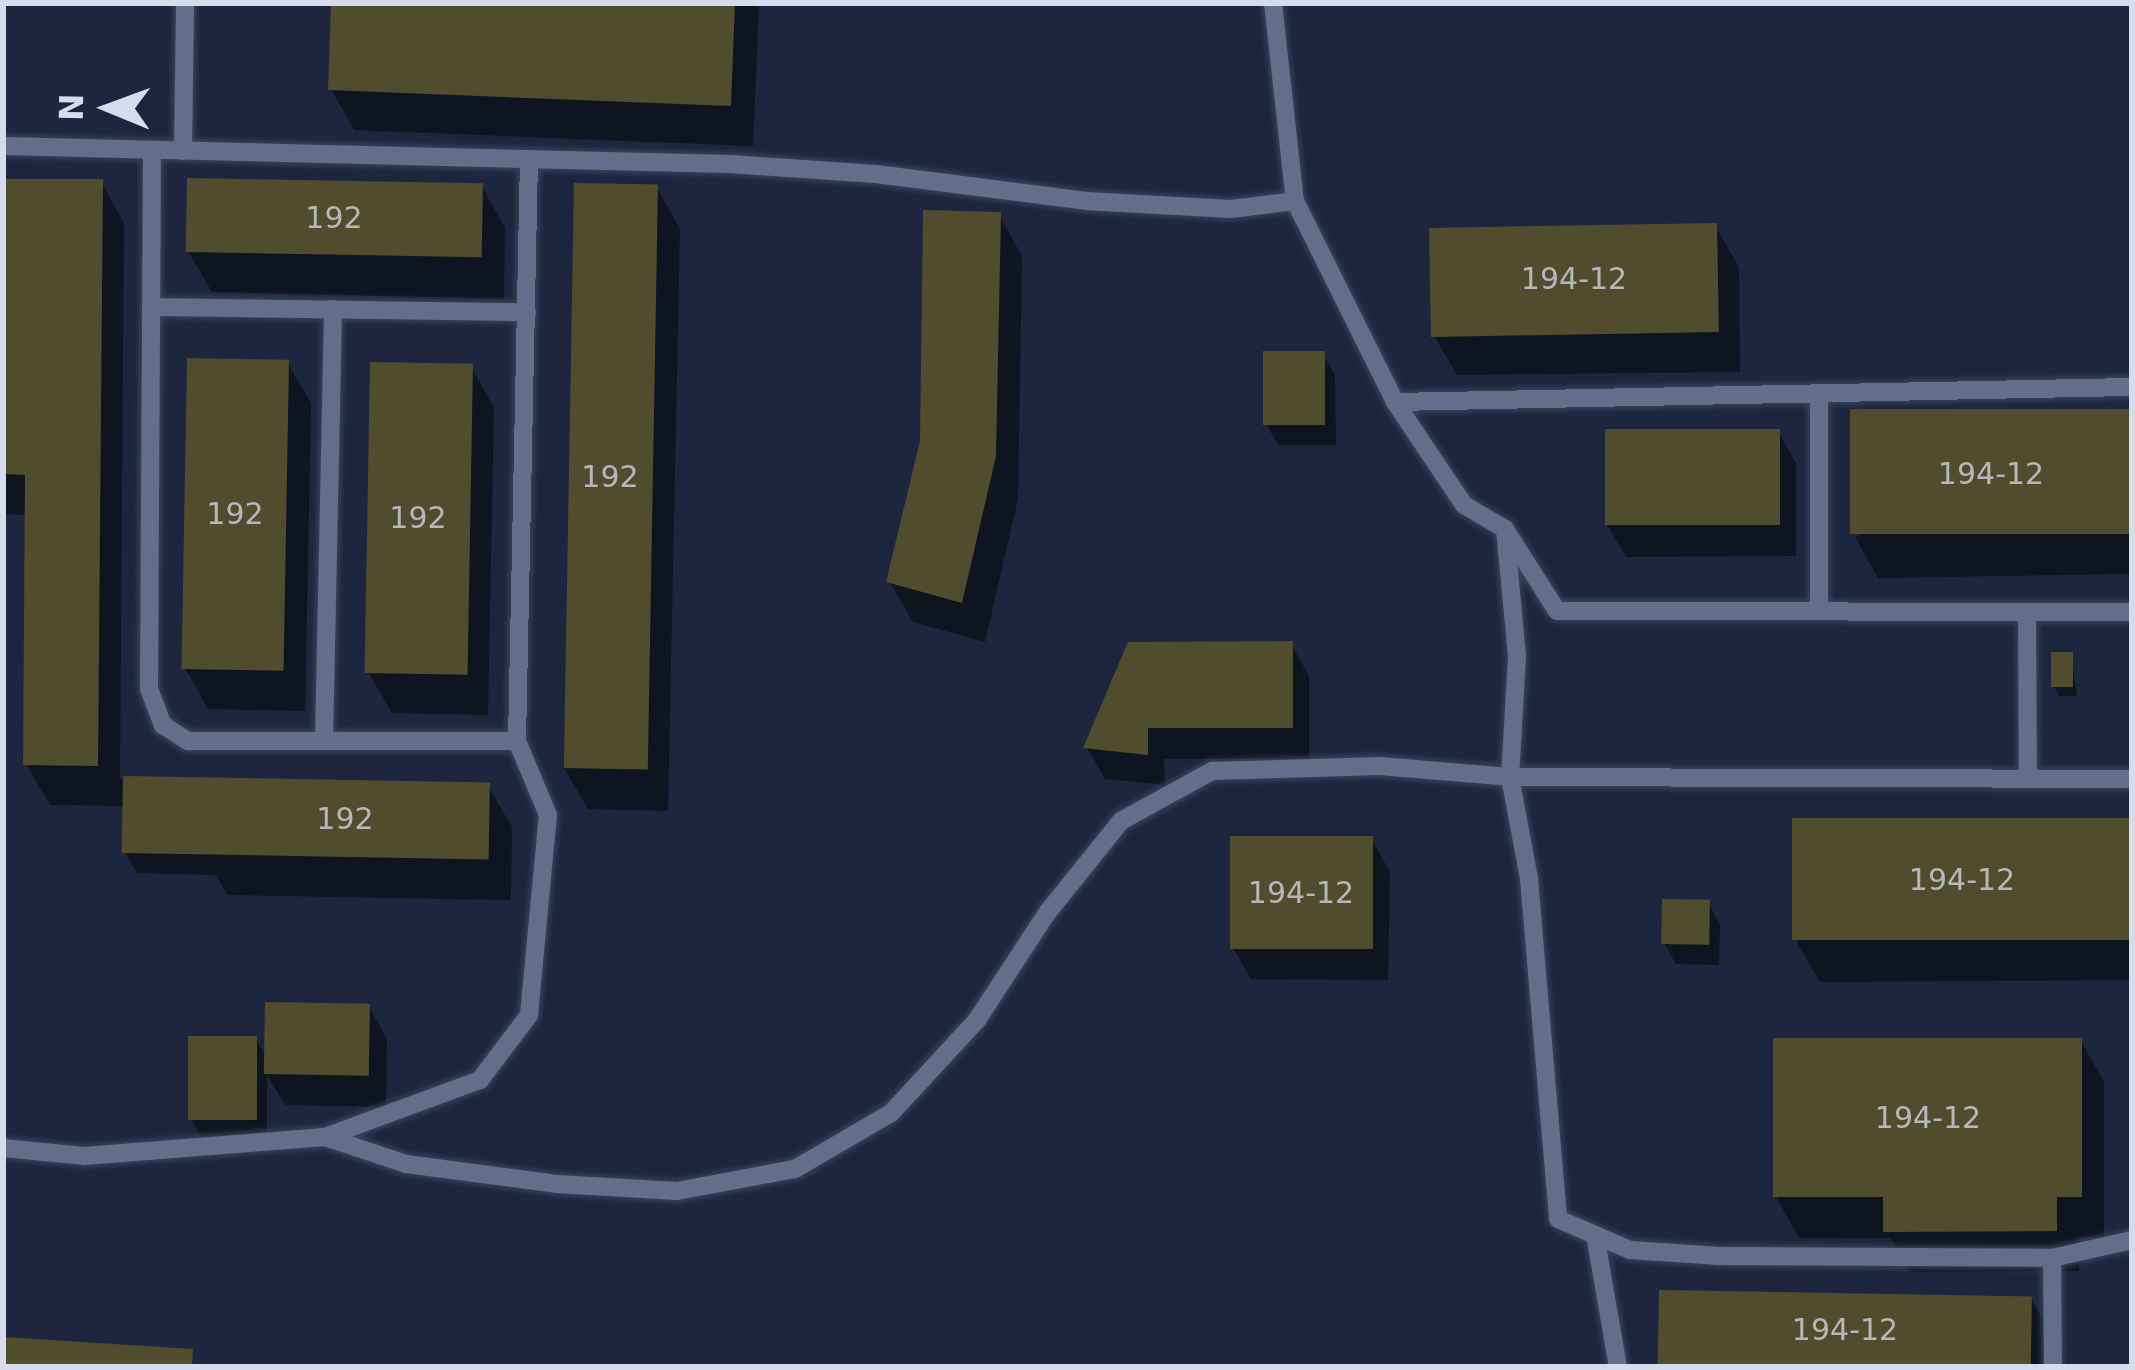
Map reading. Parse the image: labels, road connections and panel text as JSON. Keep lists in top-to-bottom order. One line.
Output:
{"house_numbers":["192","194-12","194-12","192","192","192","192","194-12","194-12","194-12","194-12"],"north":"left"}
